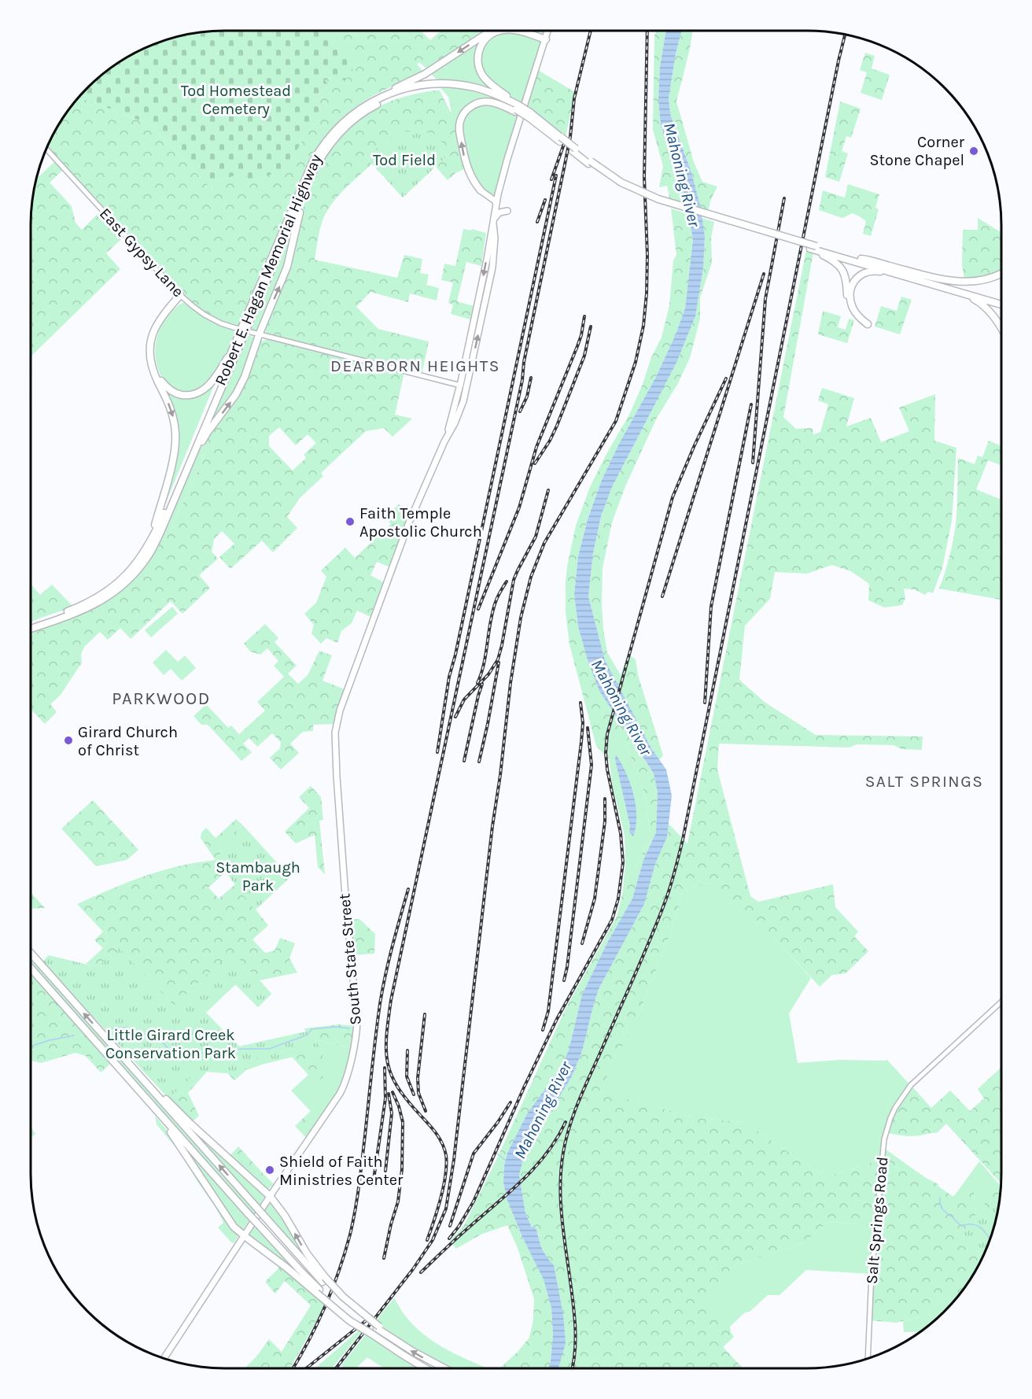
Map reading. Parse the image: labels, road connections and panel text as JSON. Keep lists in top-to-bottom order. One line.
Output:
{"streets":{"highway":["Robert E. Hagan Memorial Highway"],"main road":["East Gypsy Lane","South State Street","Salt Springs Road"]},"districts":["DEARBORN HEIGHTS","PARKWOOD","SALT SPRINGS"],"water":["Mahoning River"],"parks":["Tod Homestead Cemetery","Tod Field","Stambaugh Park","Little Girard Creek Conservation Park"],"places":["Corner Stone Chapel","Faith Temple Apostolic Church","Girard Church of Christ","Shield of Faith Ministries Center"]}
